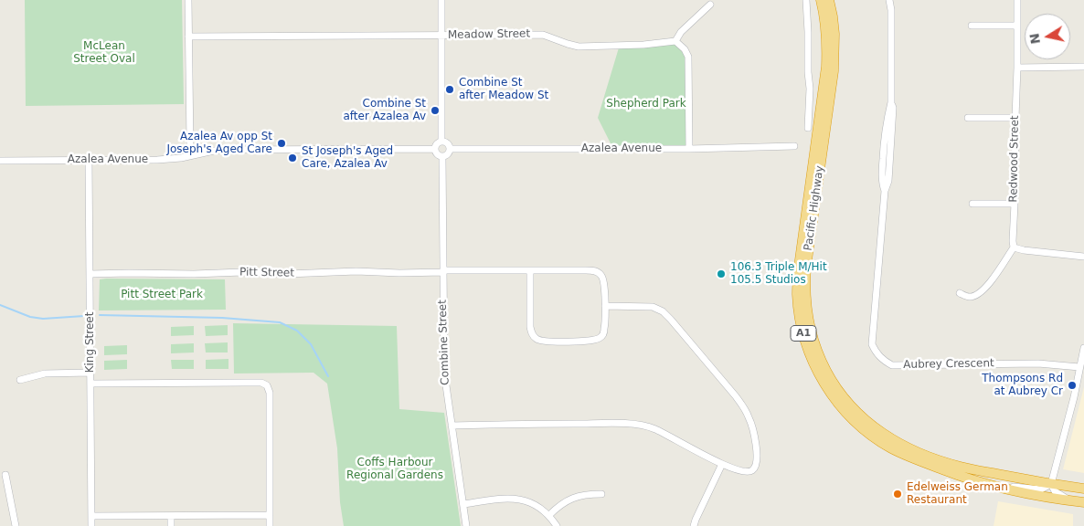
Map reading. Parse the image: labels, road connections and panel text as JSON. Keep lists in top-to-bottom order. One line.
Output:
{"streets":{"highway":["Pacific Highway","A1"],"street":["Meadow Street","Azalea Avenue","Redwood Street","Pitt Street","King Street","Combine Street","Aubrey Crescent"]},"crossings":[["Azalea Avenue","King Street"],["Azalea Avenue","Combine Street"],["Pitt Street","King Street"],["Pitt Street","Combine Street"]],"parks":["McLean Street Oval","Shepherd Park","Pitt Street Park","Coffs Harbour Regional Gardens"],"places":["Combine St after Meadow St","Combine St after Azalea Av","Azalea Av opp St Joseph's Aged Care","St Joseph's Aged Care, Azalea Av","106.3 Triple M/Hit 105.5 Studios","Thompsons Rd at Aubrey Cr","Edelweiss German Restaurant"],"north":"left"}
